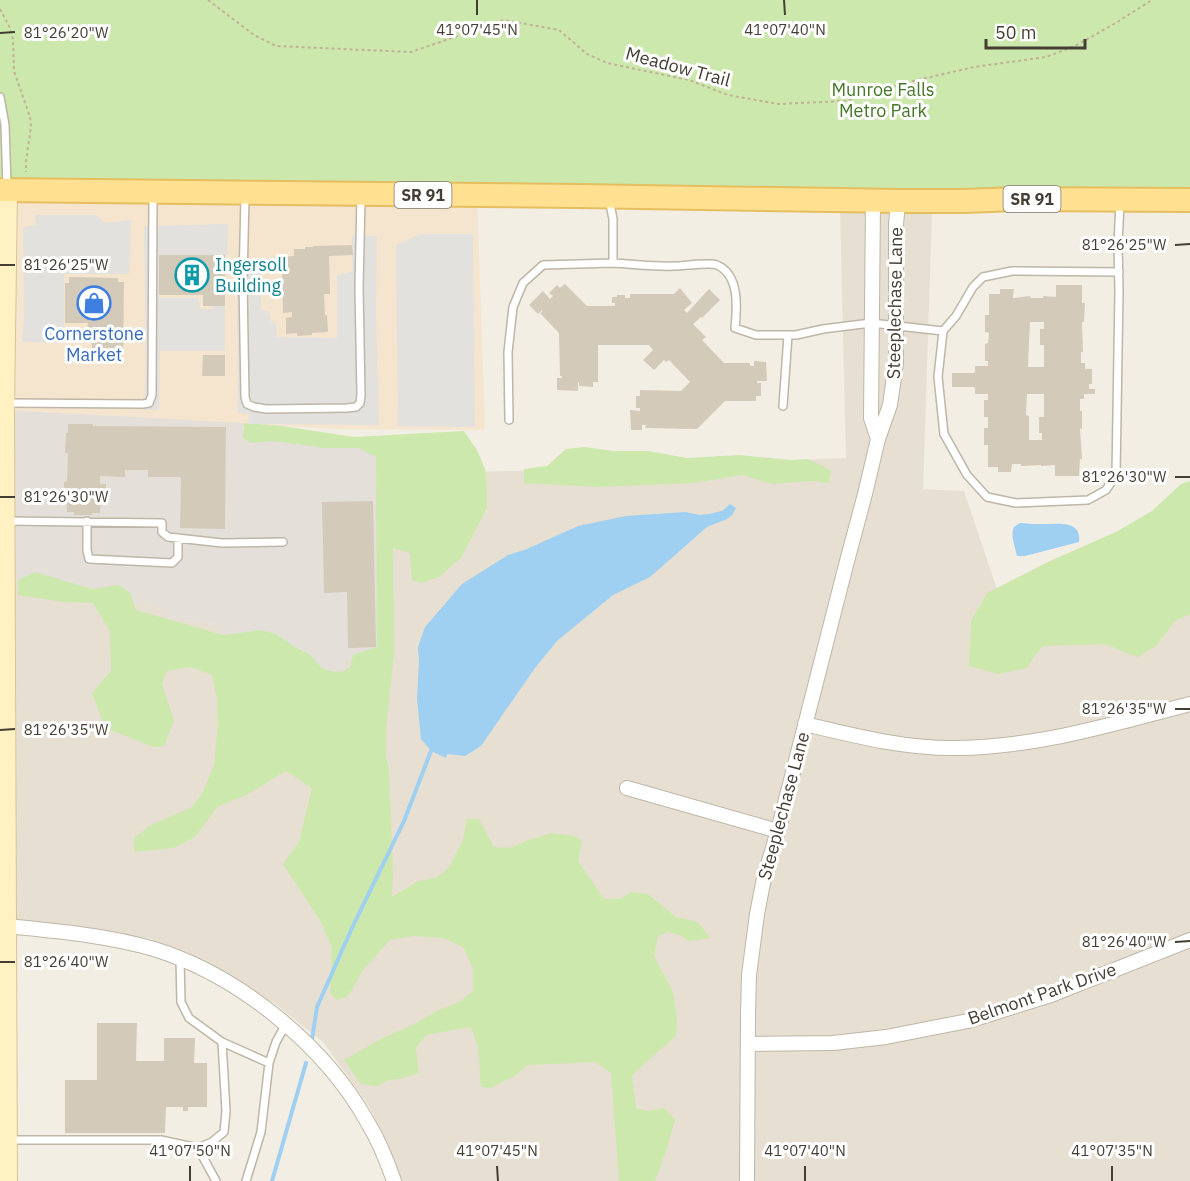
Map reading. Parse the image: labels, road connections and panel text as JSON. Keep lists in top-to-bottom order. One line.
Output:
{"streets":{"main road":["SR 91"],"street":["Steeplechase Lane","Belmont Park Drive"],"path":["Meadow Trail"]},"crossings":[["SR 91","Steeplechase Lane"],["Steeplechase Lane","Belmont Park Drive"]],"parks":["Munroe Falls Metro Park"],"places":{"building":["Ingersoll Building"],"shop":["Cornerstone Market"]},"scale_bar":"50 m","coordinates":["41°07'45\"N","41°07'40\"N","81°26'20\"W","81°26'25\"W","81°26'30\"W","81°26'35\"W","81°26'40\"W","41°07'50\"N","41°07'35\"N"]}
